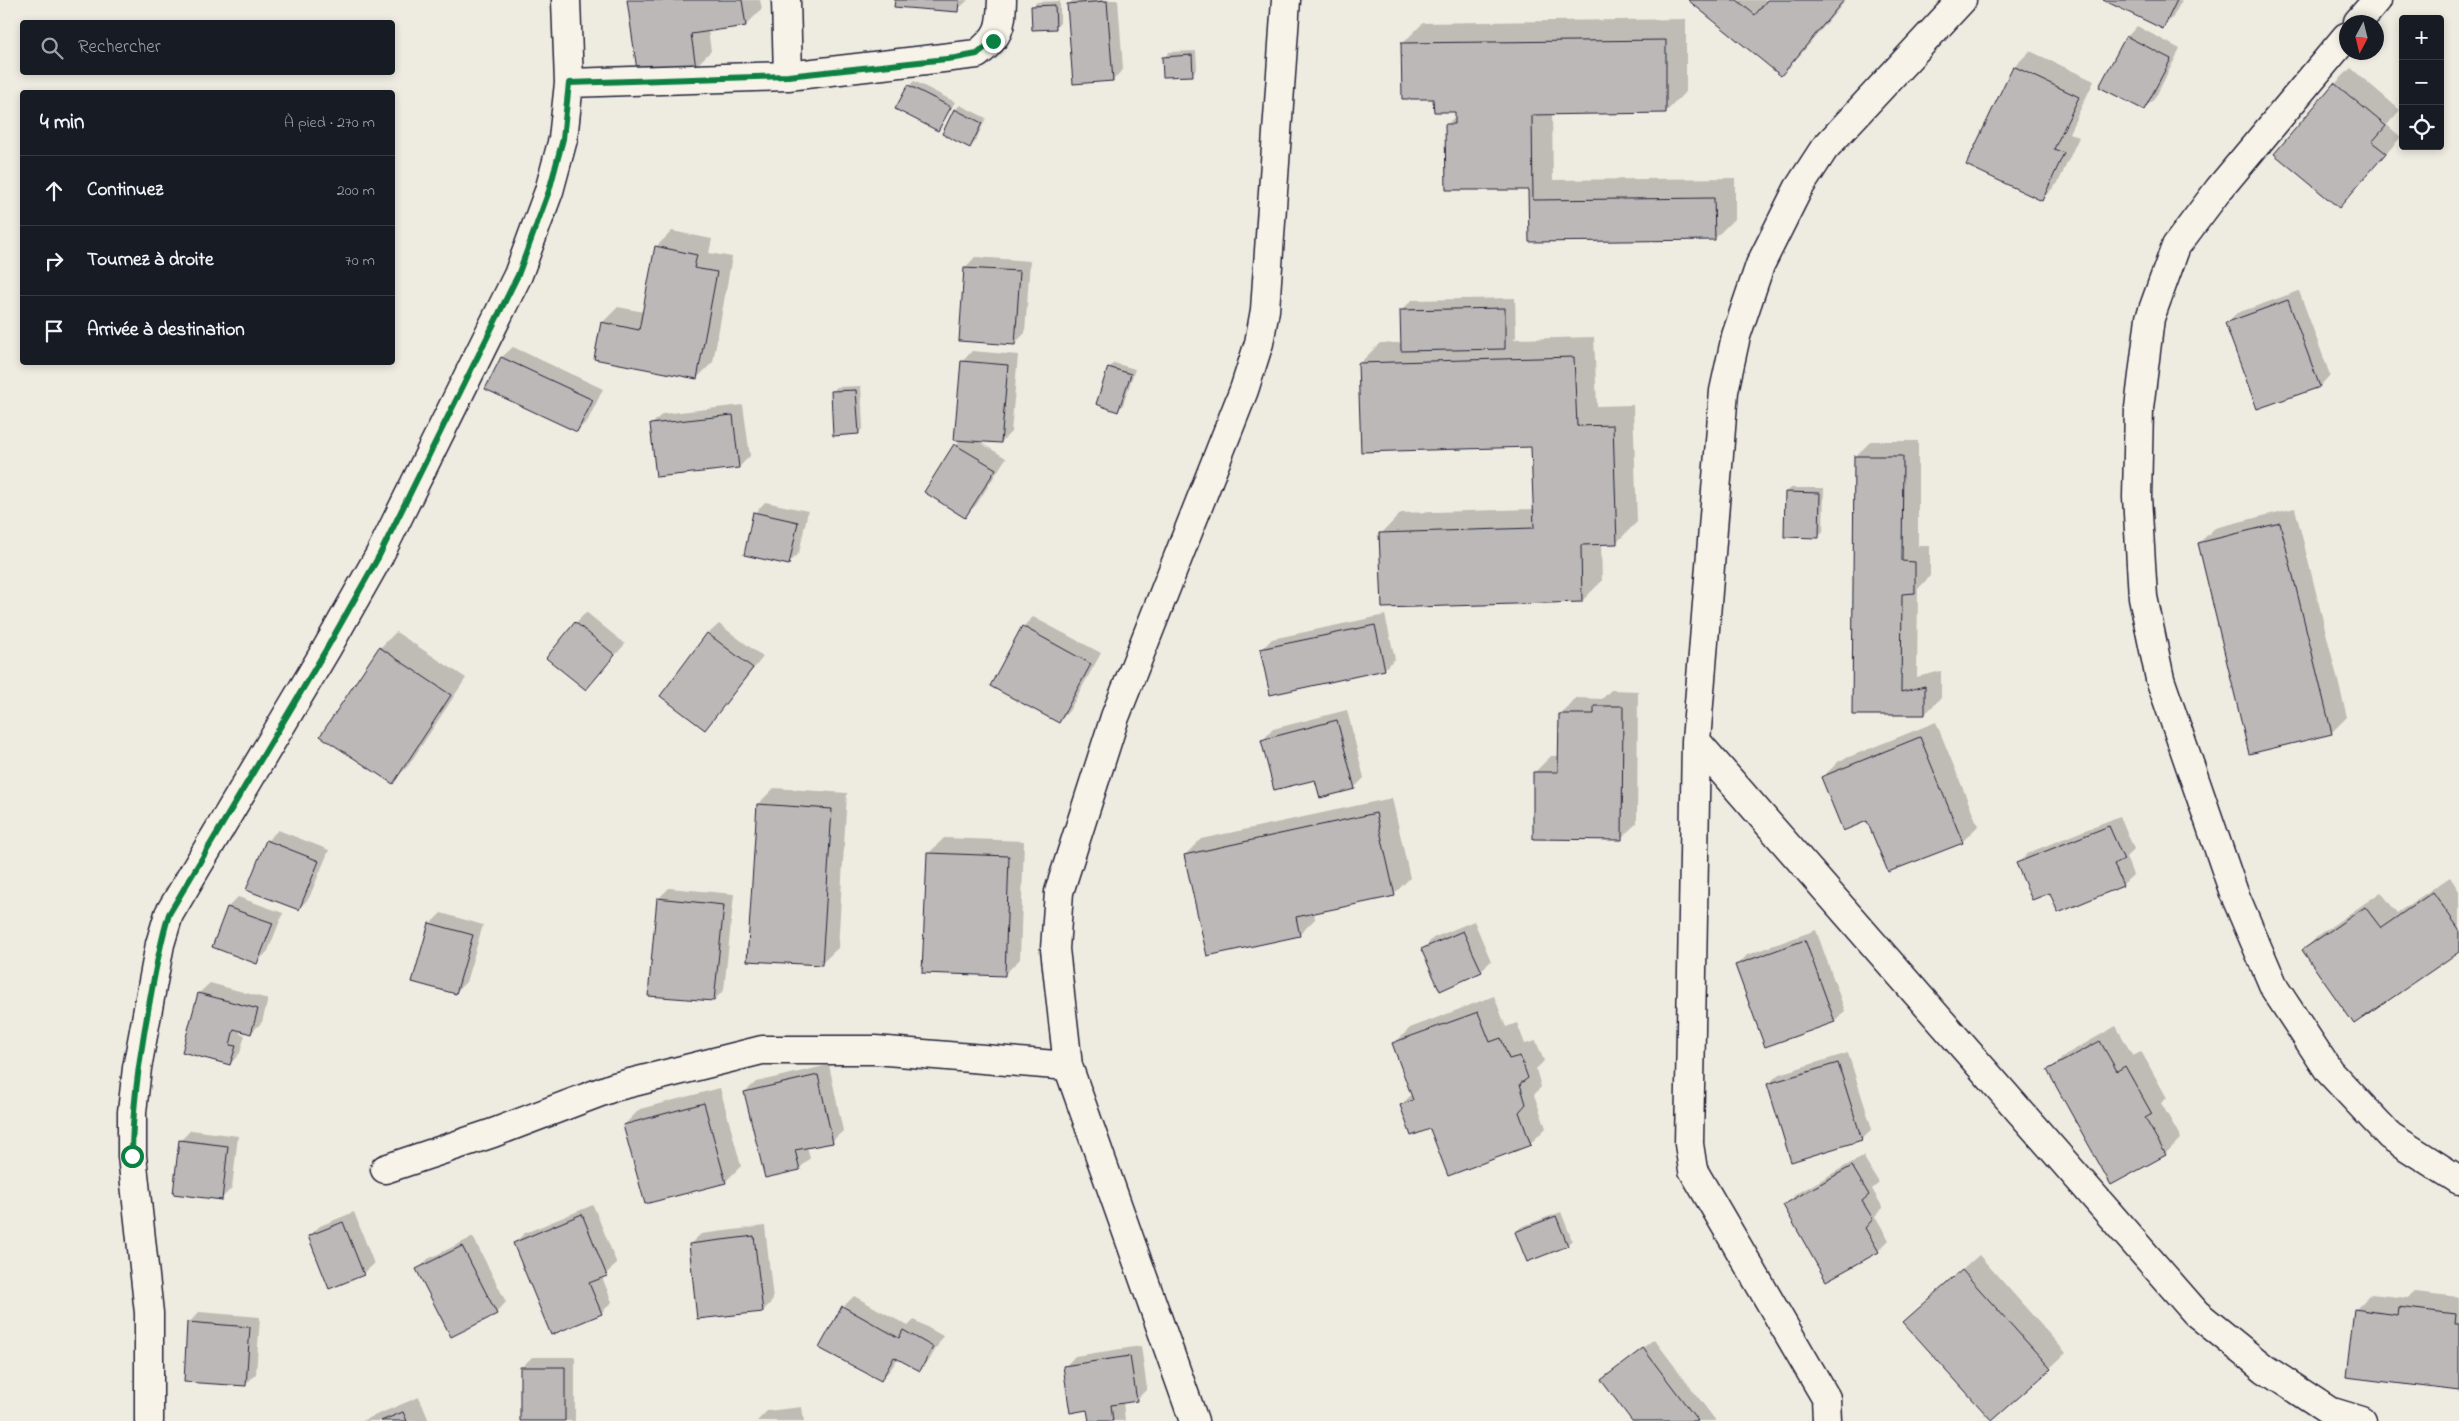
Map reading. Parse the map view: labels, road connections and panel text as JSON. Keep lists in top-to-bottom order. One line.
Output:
{"north":"bottom","page":{"map_buttons":["+","−"],"search":"Rechercher","heading":["4 min","À pied · 270 m"],"list":[["Continuez","200 m"],["Tournez à droite","70 m"],"Arrivée à destination"]}}
